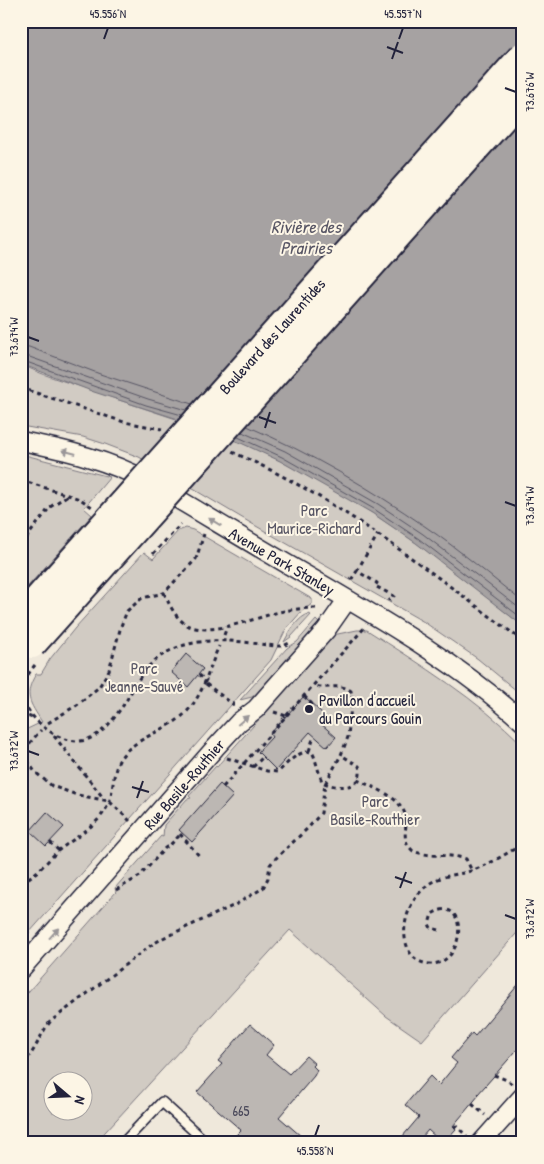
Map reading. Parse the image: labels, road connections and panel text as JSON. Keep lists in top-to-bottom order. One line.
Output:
{"streets":{"main road":["Boulevard des Laurentides"],"street":["Avenue Park Stanley","Rue Basile-Routhier"]},"crossings":[["Avenue Park Stanley","Rue Basile-Routhier"]],"one_way":["Avenue Park Stanley","Rue Basile-Routhier"],"water":["Rivière des Prairies"],"parks":["Parc Maurice-Richard","Parc Jeanne-Sauvé","Parc Basile-Routhier"],"places":["Pavillon d'accueil du Parcours Gouin"],"house_numbers":["665"],"north":"right","coordinates":["45.556°N","45.557°N","73.676°W","73.674°W","73.672°W","45.558°N"]}
